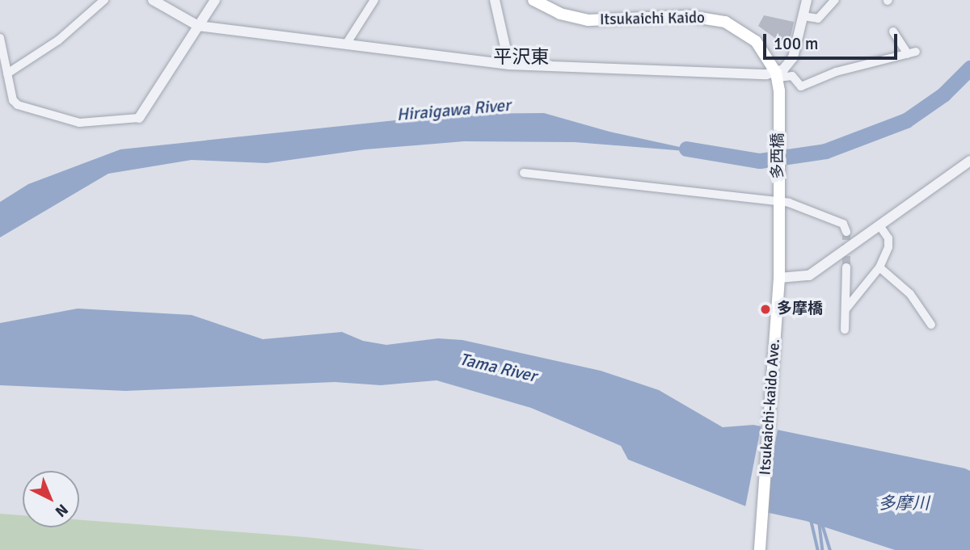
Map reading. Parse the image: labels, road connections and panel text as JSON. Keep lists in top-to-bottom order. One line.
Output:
{"streets":{"main road":["Itsukaichi Kaido","多西橋","Itsukaichi-kaido Ave."]},"crossings":[["Itsukaichi Kaido","多西橋"],["多西橋","Itsukaichi-kaido Ave."]],"districts":["平沢東"],"water":["Hiraigawa River","Tama River","多摩川"],"places":["多摩橋"],"scale_bar":"100 m","north":"bottom right"}
